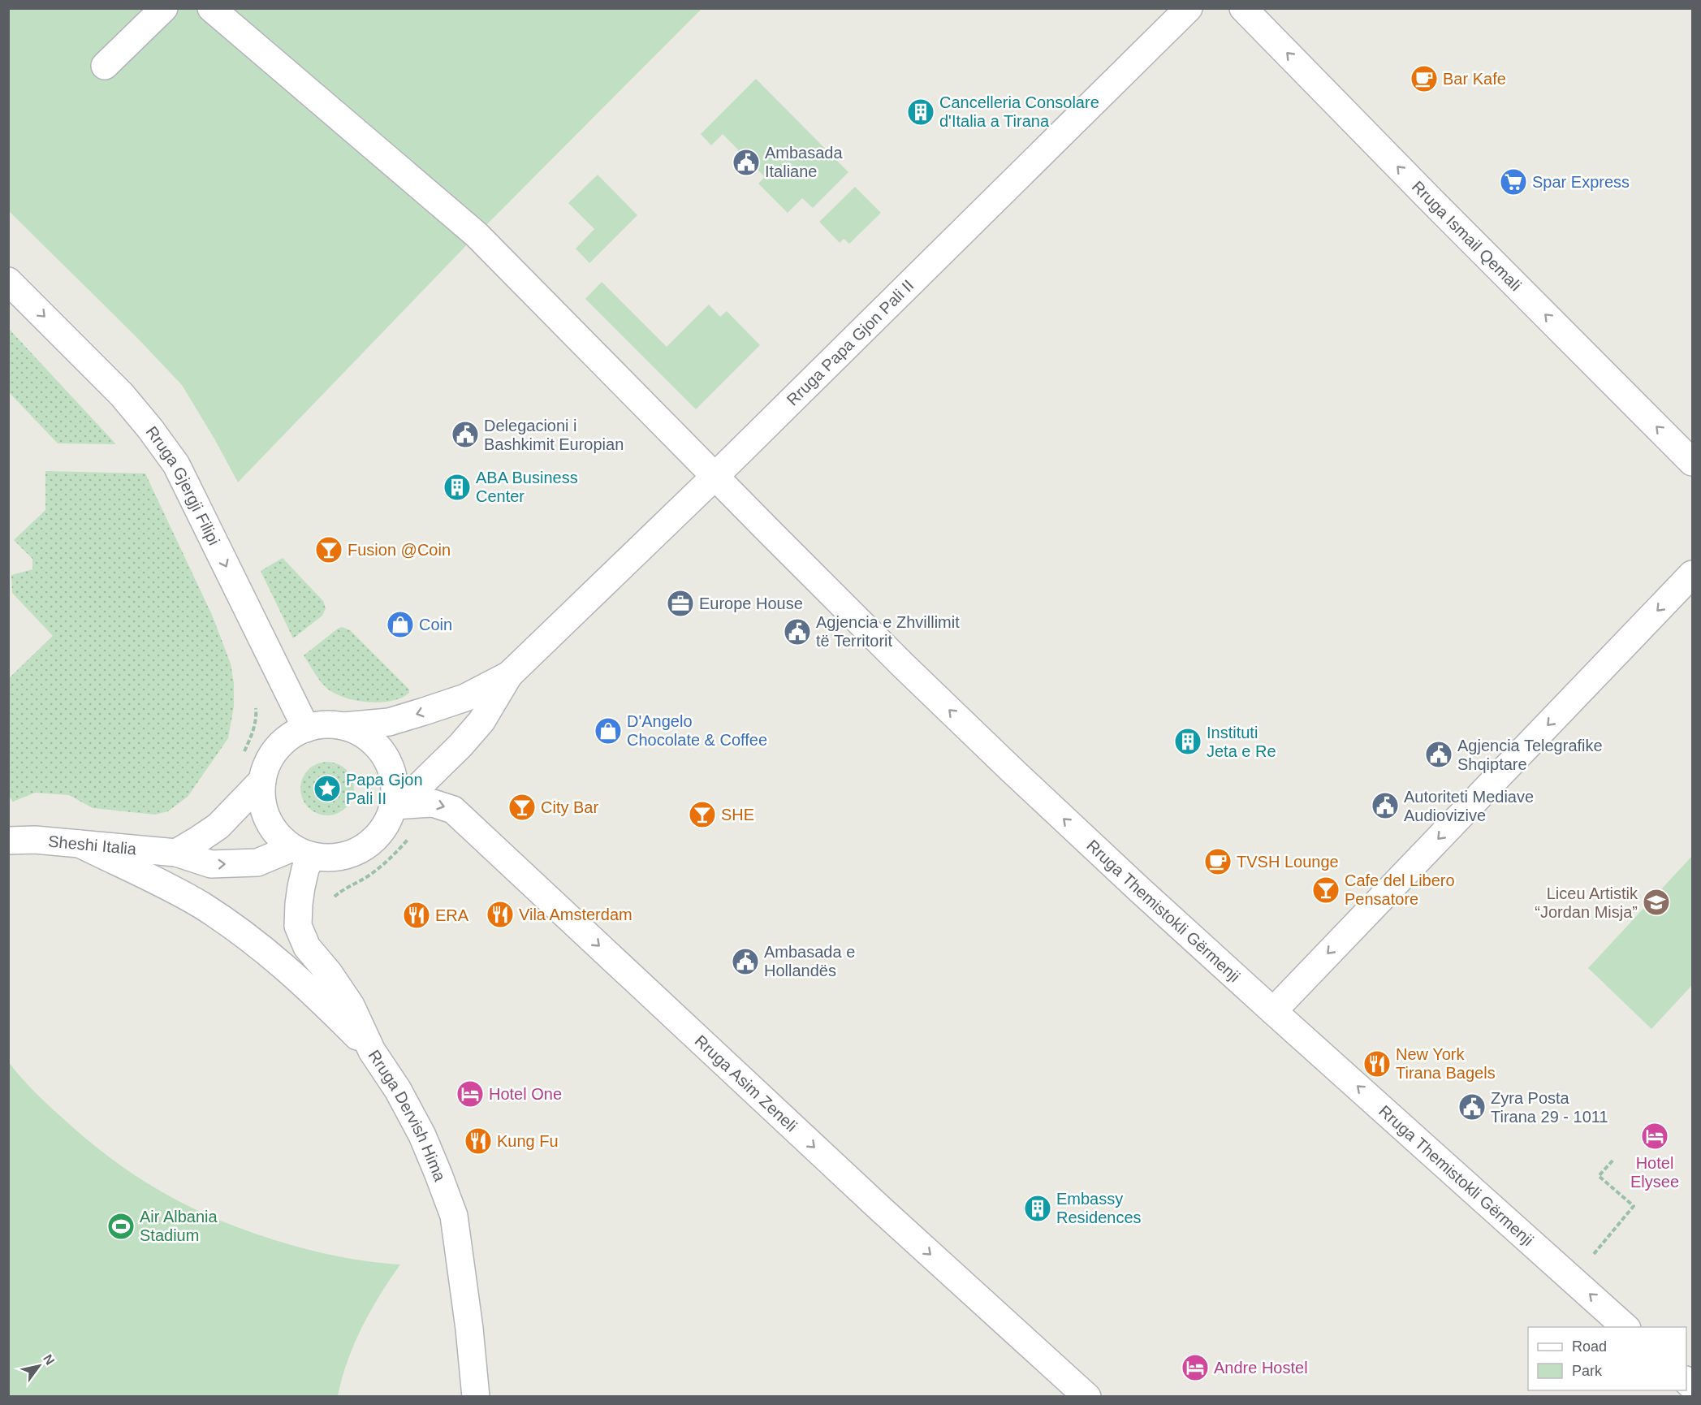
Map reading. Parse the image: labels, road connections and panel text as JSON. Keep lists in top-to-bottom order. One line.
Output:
{"streets":{"street":["Rruga Ismail Qemali","Rruga Papa Gjon Pali II","Rruga Gjergji Filipi","Sheshi Italia","Rruga Themistokli Gërmenji","Rruga Asim Zeneli","Rruga Dervish Hima"]},"crossings":[["Rruga Papa Gjon Pali II","Rruga Gjergji Filipi"],["Rruga Papa Gjon Pali II","Sheshi Italia"],["Rruga Papa Gjon Pali II","Rruga Themistokli Gërmenji"],["Rruga Papa Gjon Pali II","Rruga Asim Zeneli"],["Rruga Papa Gjon Pali II","Rruga Dervish Hima"],["Rruga Gjergji Filipi","Sheshi Italia"],["Rruga Gjergji Filipi","Rruga Asim Zeneli"],["Rruga Gjergji Filipi","Rruga Dervish Hima"],["Sheshi Italia","Rruga Asim Zeneli"],["Sheshi Italia","Rruga Dervish Hima"],["Rruga Asim Zeneli","Rruga Dervish Hima"]],"one_way":["Rruga Ismail Qemali","Rruga Gjergji Filipi","Sheshi Italia","Rruga Themistokli Gërmenji","Rruga Asim Zeneli"],"places":{"cafe":["Bar Kafe","TVSH Lounge"],"building":["Cancelleria Consolare d'Italia a Tirana","ABA Business Center","Instituti Jeta e Re","Embassy Residences"],"public building":["Ambasada Italiane","Delegacioni i Bashkimit Europian","Agjencia e Zhvillimit të Territorit","Agjencia Telegrafike Shqiptare","Autoriteti Mediave Audiovizive","Ambasada e Hollandës","Zyra Posta Tirana 29 - 1011"],"supermarket":["Spar Express"],"bar":["Fusion @Coin","City Bar","SHE","Cafe del Libero Pensatore"],"office":["Europe House"],"shop":["Coin","D'Angelo Chocolate & Coffee"],"place":["Papa Gjon Pali II"],"school or university":["Liceu Artistik “Jordan Misja”"],"restaurant":["Vila Amsterdam","ERA","New York Tirana Bagels","Kung Fu"],"hotel":["Hotel One","Hotel Elysee","Andre Hostel"],"sports":["Air Albania Stadium"]},"legend":["Road","Park"],"north":"top right"}
